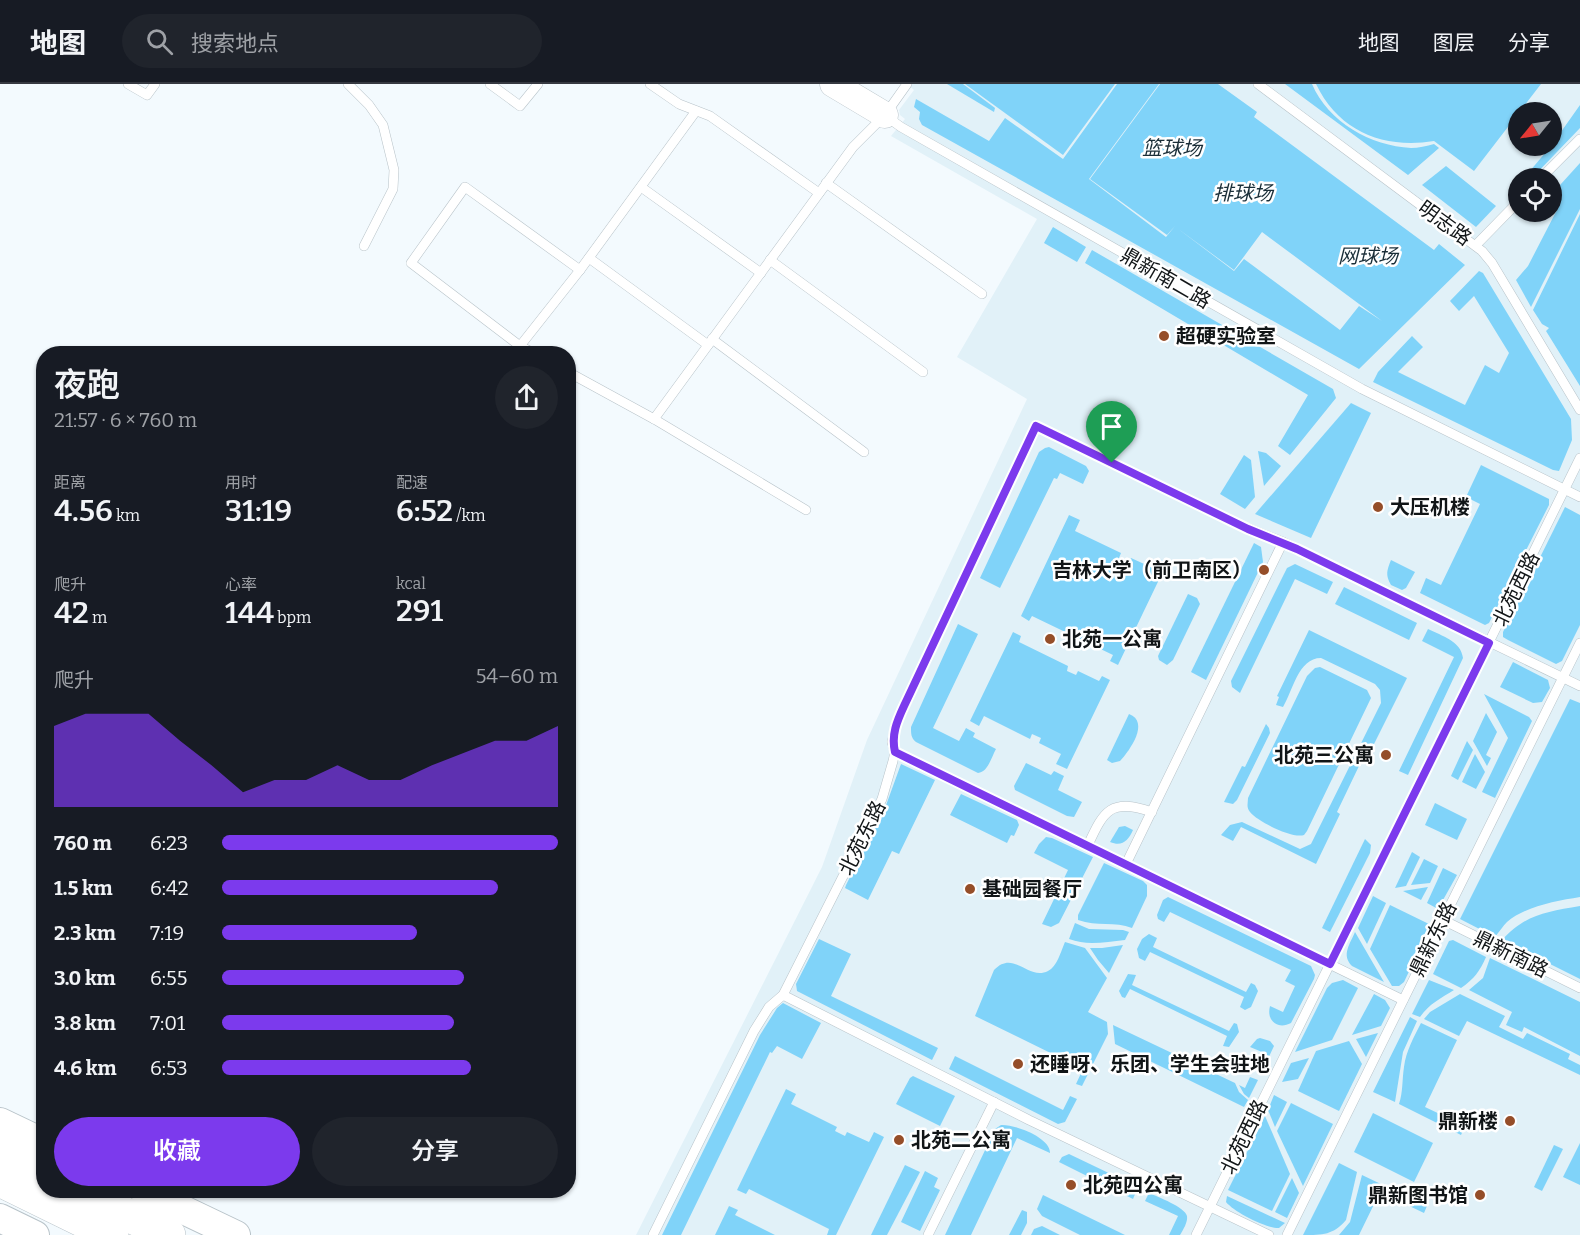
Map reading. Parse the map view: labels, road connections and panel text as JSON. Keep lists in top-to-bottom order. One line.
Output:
{"streets":{"lane":["明志路","鼎新南二路","北苑西路","北苑东路","鼎新东路","鼎新南路"]},"crossings":[["鼎新南二路","北苑西路"],["鼎新东路","鼎新南路"]],"parks":["篮球场","排球场","网球场"],"places":["超硬实验室","大压机楼","吉林大学（前卫南区）","北苑一公寓","北苑三公寓","基础园餐厅","还睡呀、乐团、学生会驻地","鼎新楼","北苑二公寓","北苑四公寓","鼎新图书馆"],"north":"bottom left","page":{"header":"地图","search":"搜索地点","nav":["地图","图层","分享"],"heading":["夜跑","21:57 · 6 × 760 m"],"stats":[["距离","4.56 km"],["用时","31:19"],["配速","6:52 /km"],["爬升","42 m"],["心率","144 bpm"],["kcal","291"]],"chart":["爬升","54–60 m"],"list":[{"name":"760 m","note":"6:23"},{"name":"1.5 km","note":"6:42"},{"name":"2.3 km","note":"7:19"},{"name":"3.0 km","note":"6:55"},{"name":"3.8 km","note":"7:01"},{"name":"4.6 km","note":"6:53"}],"buttons":["收藏","分享"]}}
